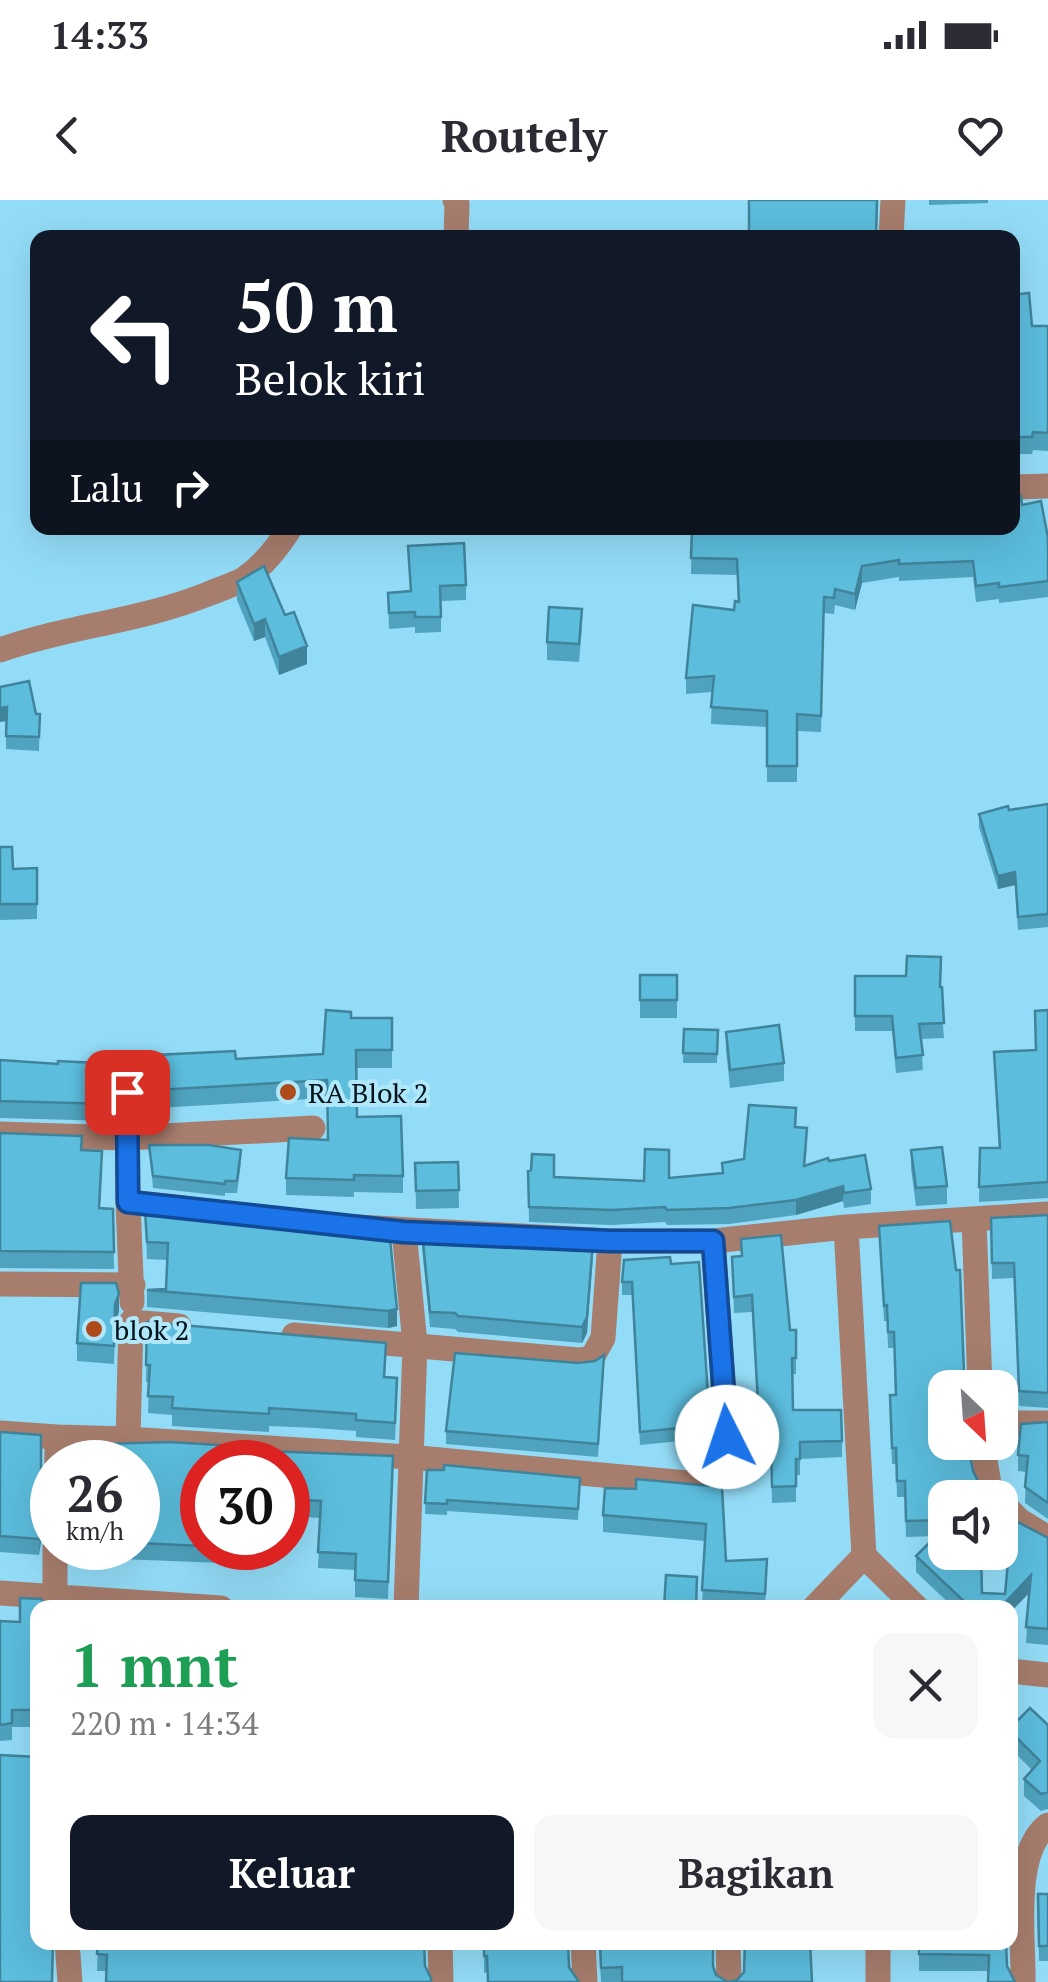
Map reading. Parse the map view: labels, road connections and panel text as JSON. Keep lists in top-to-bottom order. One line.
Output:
{"places":["RA Blok 2","blok 2"],"north":"bottom right","page":{"status":"14:33","header":"Routely","turn":["50 m","Belok kiri"],"then":"Lalu","speed":"26 km/h","limit":"30","heading":["1 mnt","220 m · 14:34"],"buttons":["Keluar","Bagikan"]}}
